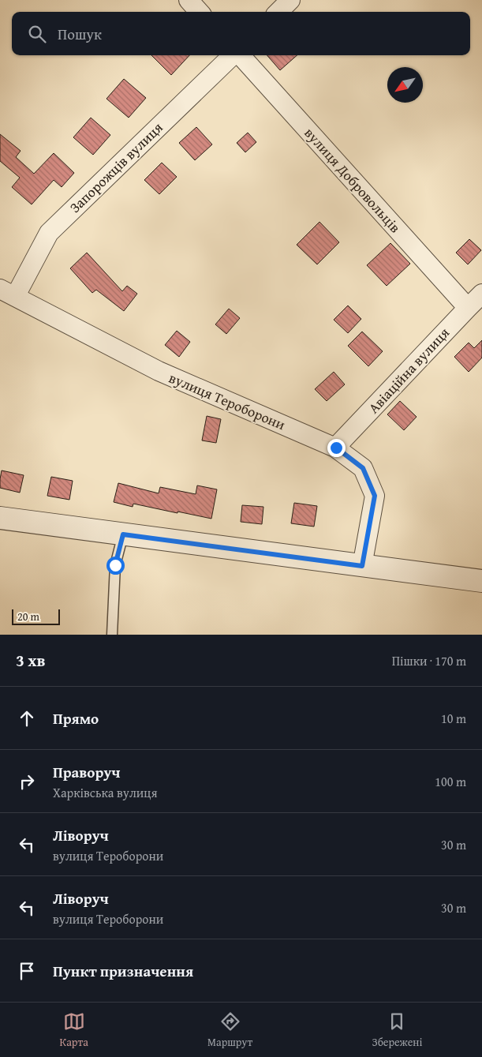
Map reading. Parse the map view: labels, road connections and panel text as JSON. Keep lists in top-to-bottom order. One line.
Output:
{"streets":{"street":["Запорожців вулиця","вулиця Добровольців","Авіаційна вулиця","вулиця Тероборони"]},"crossings":[["Запорожців вулиця","вулиця Тероборони"],["вулиця Добровольців","Авіаційна вулиця"],["Авіаційна вулиця","вулиця Тероборони"]],"scale_bar":"20 m","north":"bottom left","page":{"search":"Пошук","scale":"20 m","heading":["3 хв","Пішки · 170 m"],"list":[["Прямо","10 m"],["Праворуч","Харківська вулиця","100 m"],["Ліворуч","вулиця Тероборони","30 m"],["Ліворуч","вулиця Тероборони","30 m"],"Пункт призначення"],"nav":["Карта","Маршрут","Збережені"]}}
